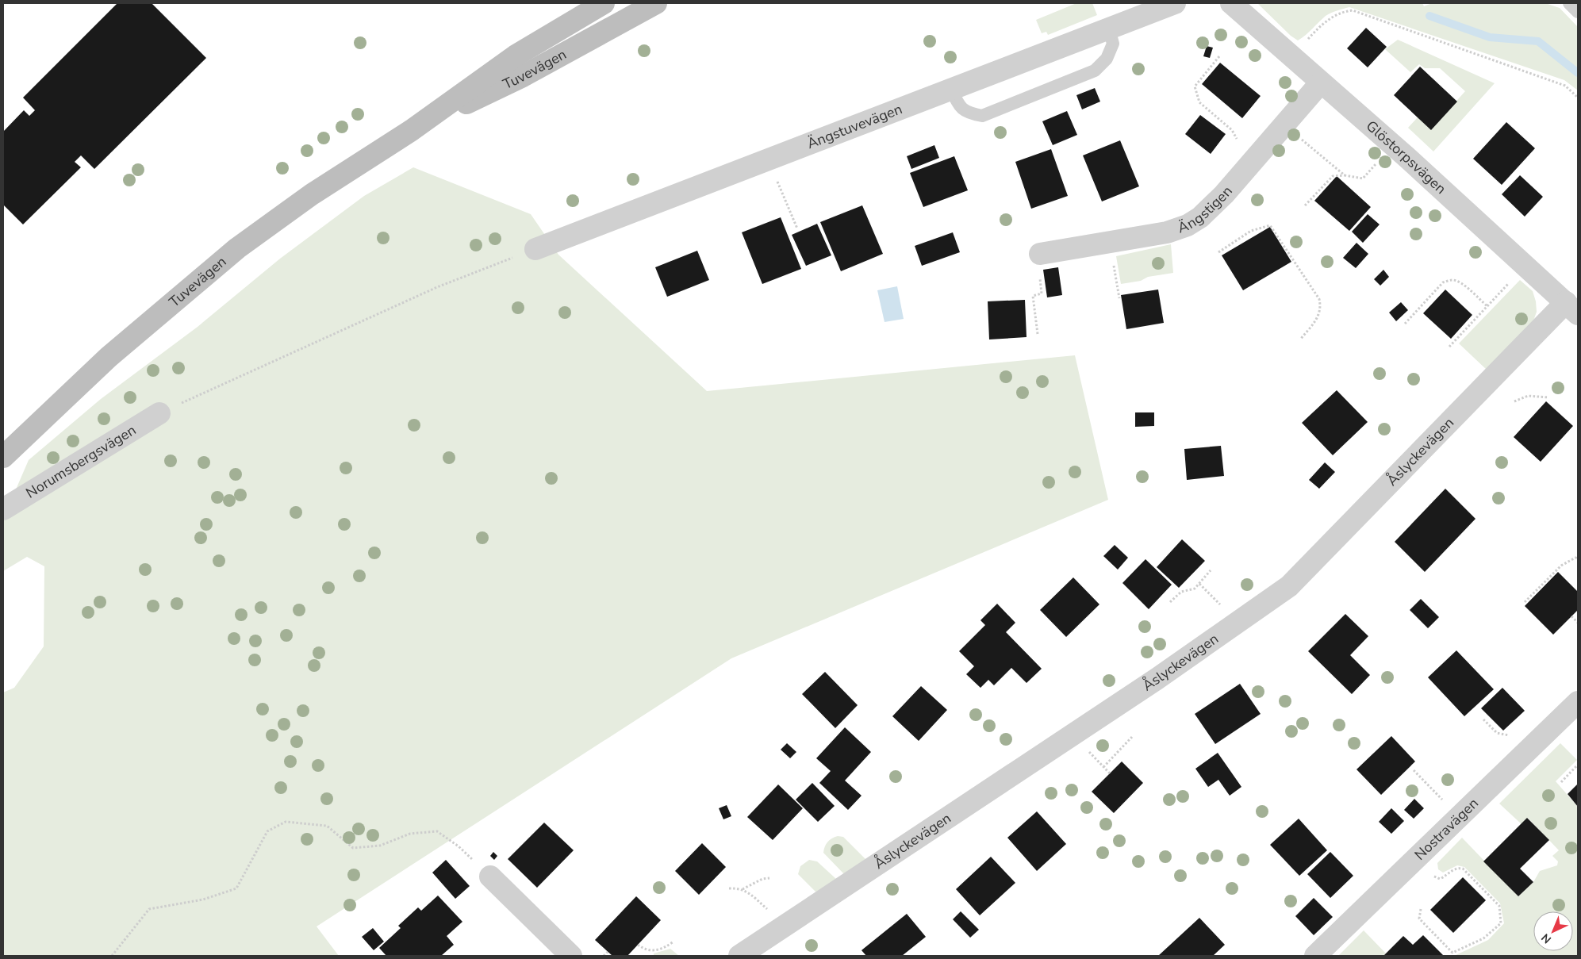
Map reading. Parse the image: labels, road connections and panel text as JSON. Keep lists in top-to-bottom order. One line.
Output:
{"streets":{"main road":["Tuvevägen"],"street":["Ängstuvevägen","Glöstorpsvägen","Ängstigen","Åslyckevägen","Norumsbergsvägen","Nostravägen"]},"crossings":[["Glöstorpsvägen","Ängstigen"],["Glöstorpsvägen","Åslyckevägen"]],"north":"bottom left"}
